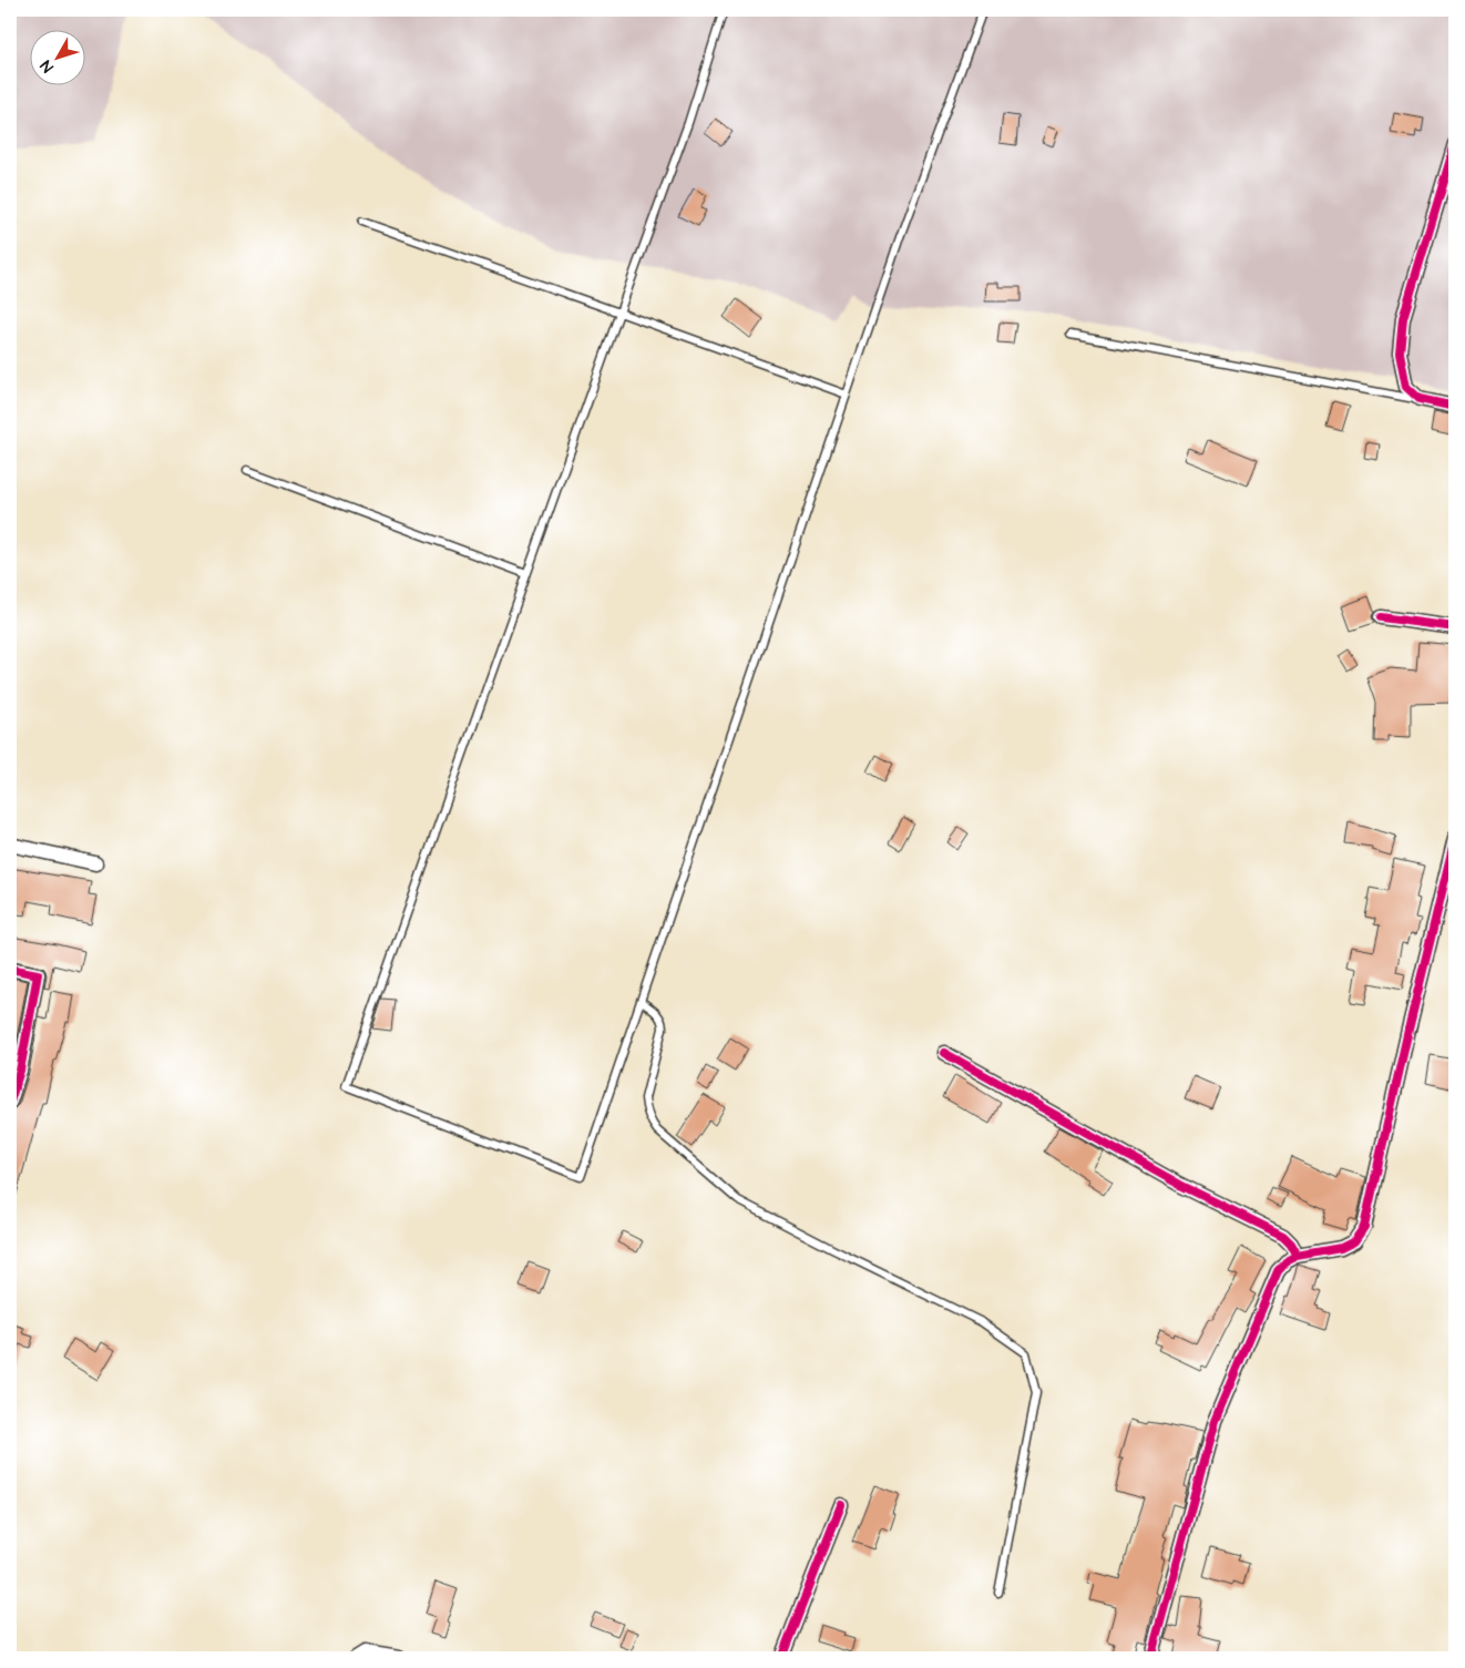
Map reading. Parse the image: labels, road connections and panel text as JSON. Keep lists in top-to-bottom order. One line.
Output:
{"north":"bottom left"}
